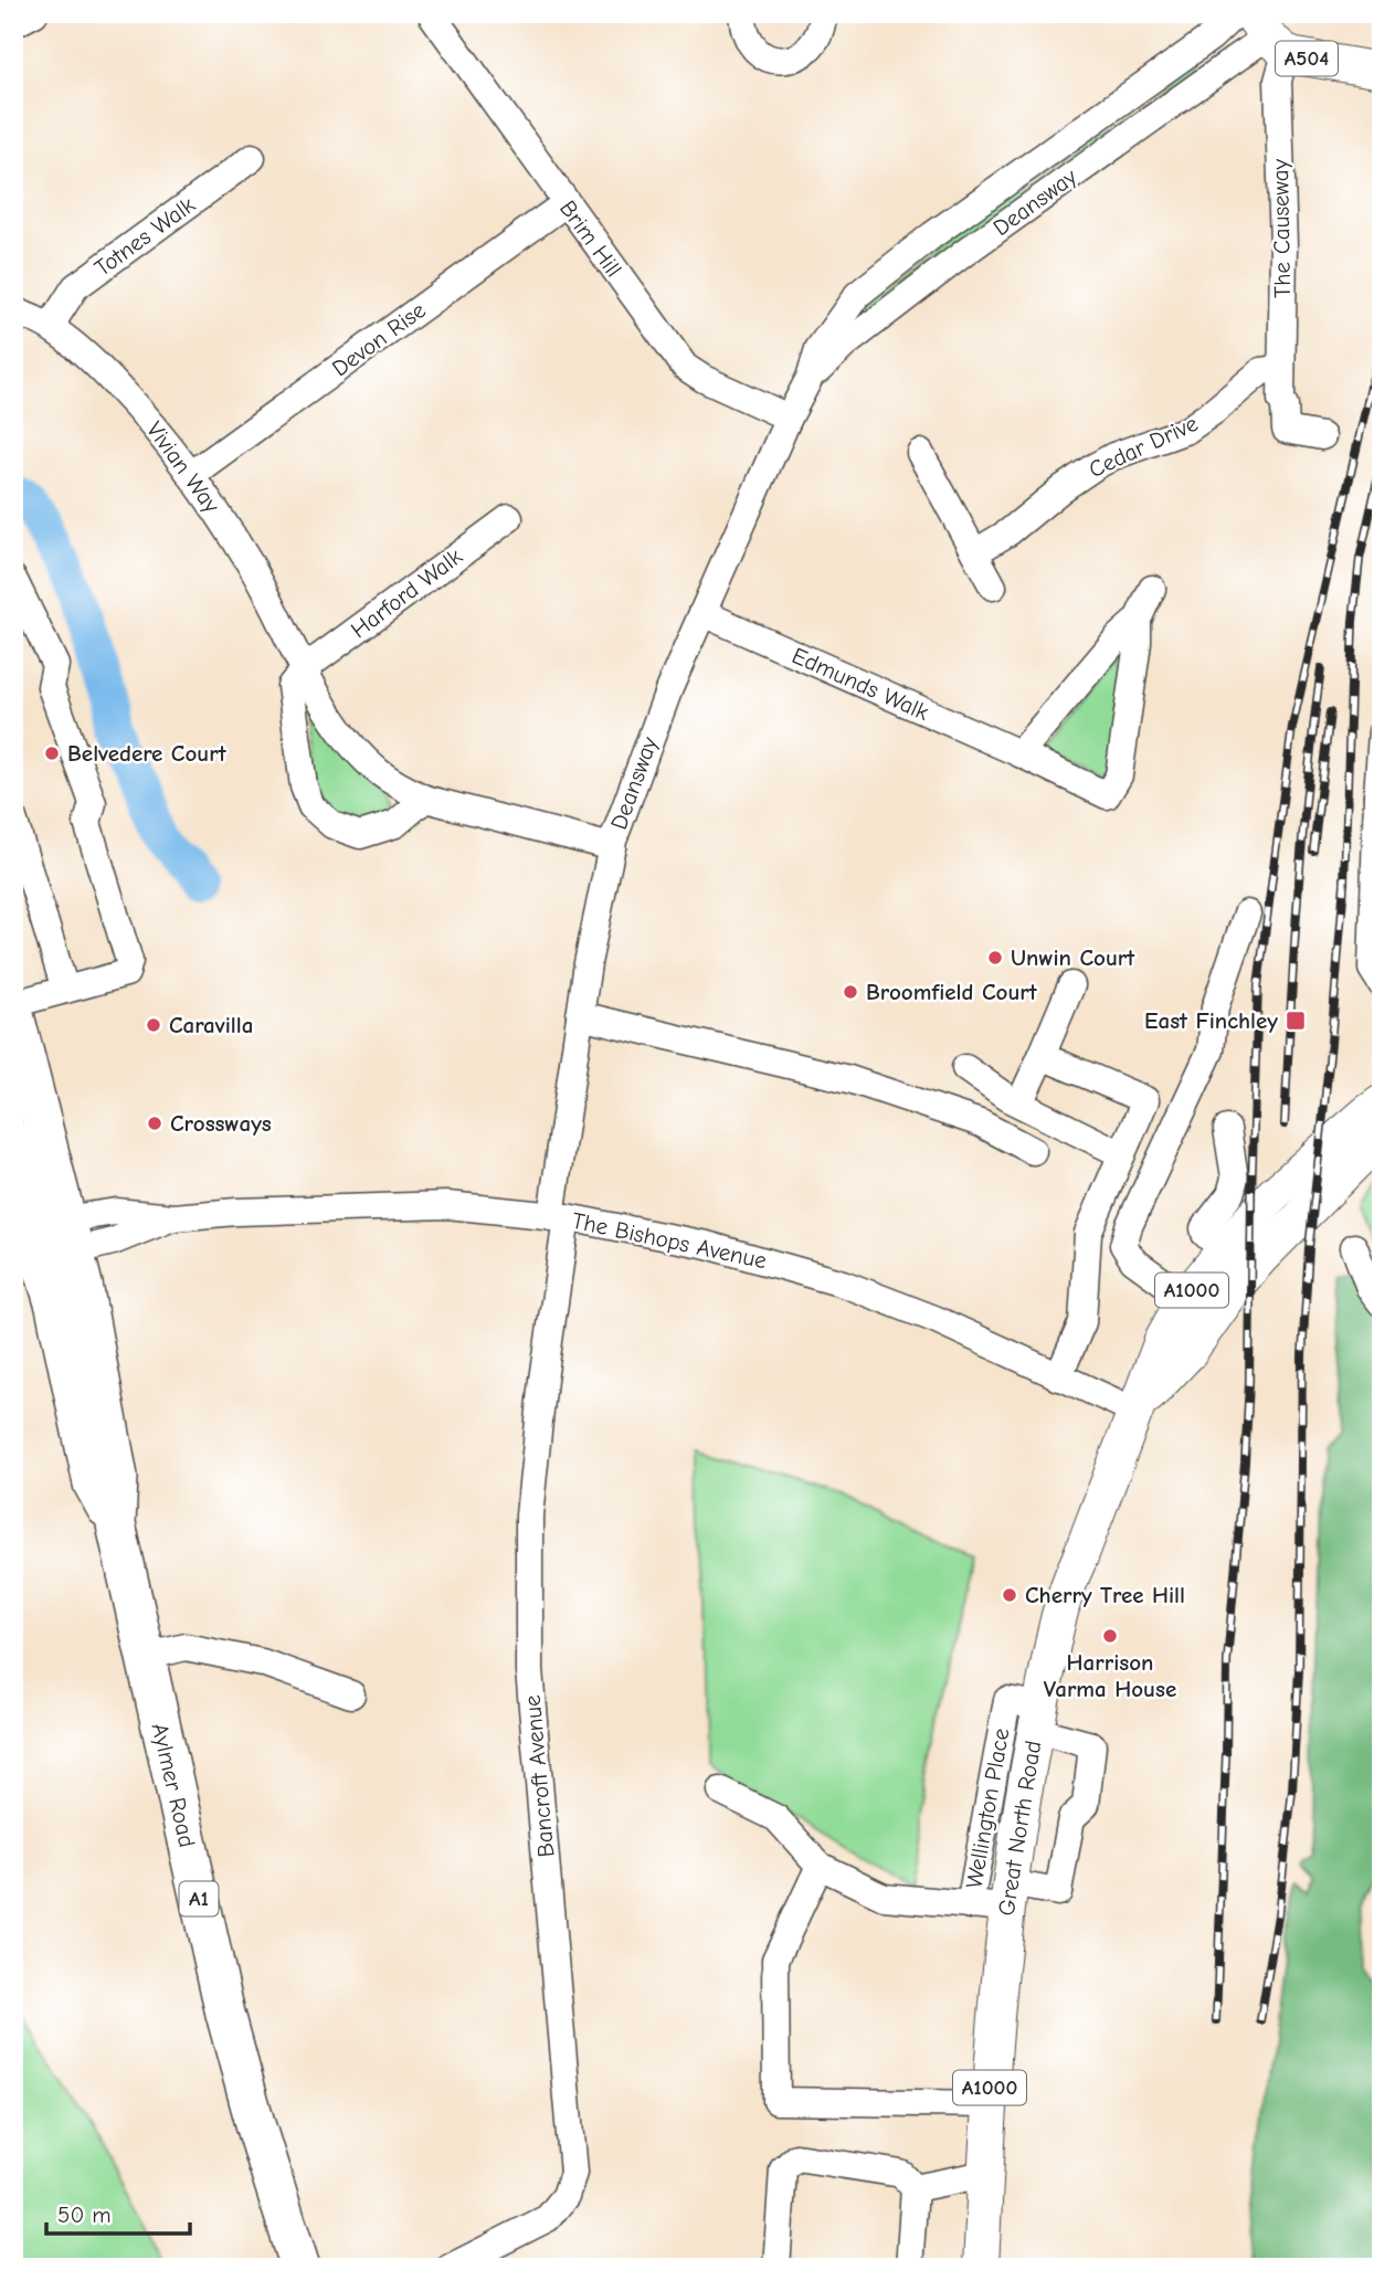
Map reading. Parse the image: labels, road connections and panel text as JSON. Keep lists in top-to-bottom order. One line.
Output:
{"streets":{"highway":["Aylmer Road","A1"],"main road":["A504","A1000","Great North Road"],"street":["Deansway","The Causeway","Totnes Walk","Brim Hill","Devon Rise","Cedar Drive","Vivian Way","Harford Walk","Edmunds Walk","The Bishops Avenue","Bancroft Avenue","Wellington Place"]},"crossings":[["A504","Deansway"],["A504","The Causeway"],["Deansway","The Causeway"],["Deansway","Brim Hill"],["Deansway","Vivian Way"],["Deansway","Edmunds Walk"],["Deansway","The Bishops Avenue"],["Deansway","Bancroft Avenue"],["The Causeway","Cedar Drive"],["Totnes Walk","Vivian Way"],["Brim Hill","Devon Rise"],["Devon Rise","Vivian Way"],["Vivian Way","Harford Walk"],["The Bishops Avenue","Bancroft Avenue"],["The Bishops Avenue","Aylmer Road"],["The Bishops Avenue","Great North Road"],["The Bishops Avenue","A1"],["Aylmer Road","A1"],["Wellington Place","Great North Road"]],"places":{"other":["Belvedere Court","Unwin Court","Broomfield Court","Caravilla","Crossways","Cherry Tree Hill","Harrison Varma House"],"transit":["East Finchley"]},"scale_bar":"50 m"}
